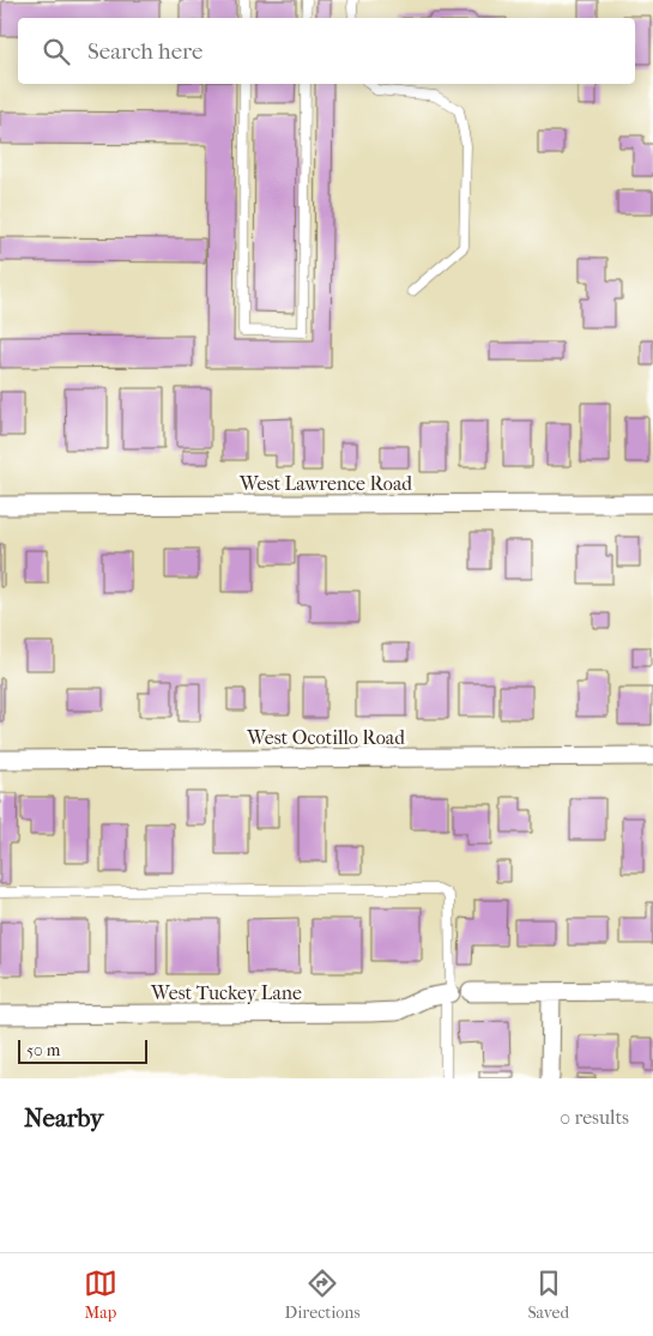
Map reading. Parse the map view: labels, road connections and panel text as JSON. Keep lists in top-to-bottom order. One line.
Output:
{"streets":{"street":["West Lawrence Road","West Ocotillo Road","West Tuckey Lane"]},"scale_bar":"50 m","page":{"search":"Search here","scale":"50 m","heading":["Nearby","0 results"],"nav":["Map","Directions","Saved"]}}
